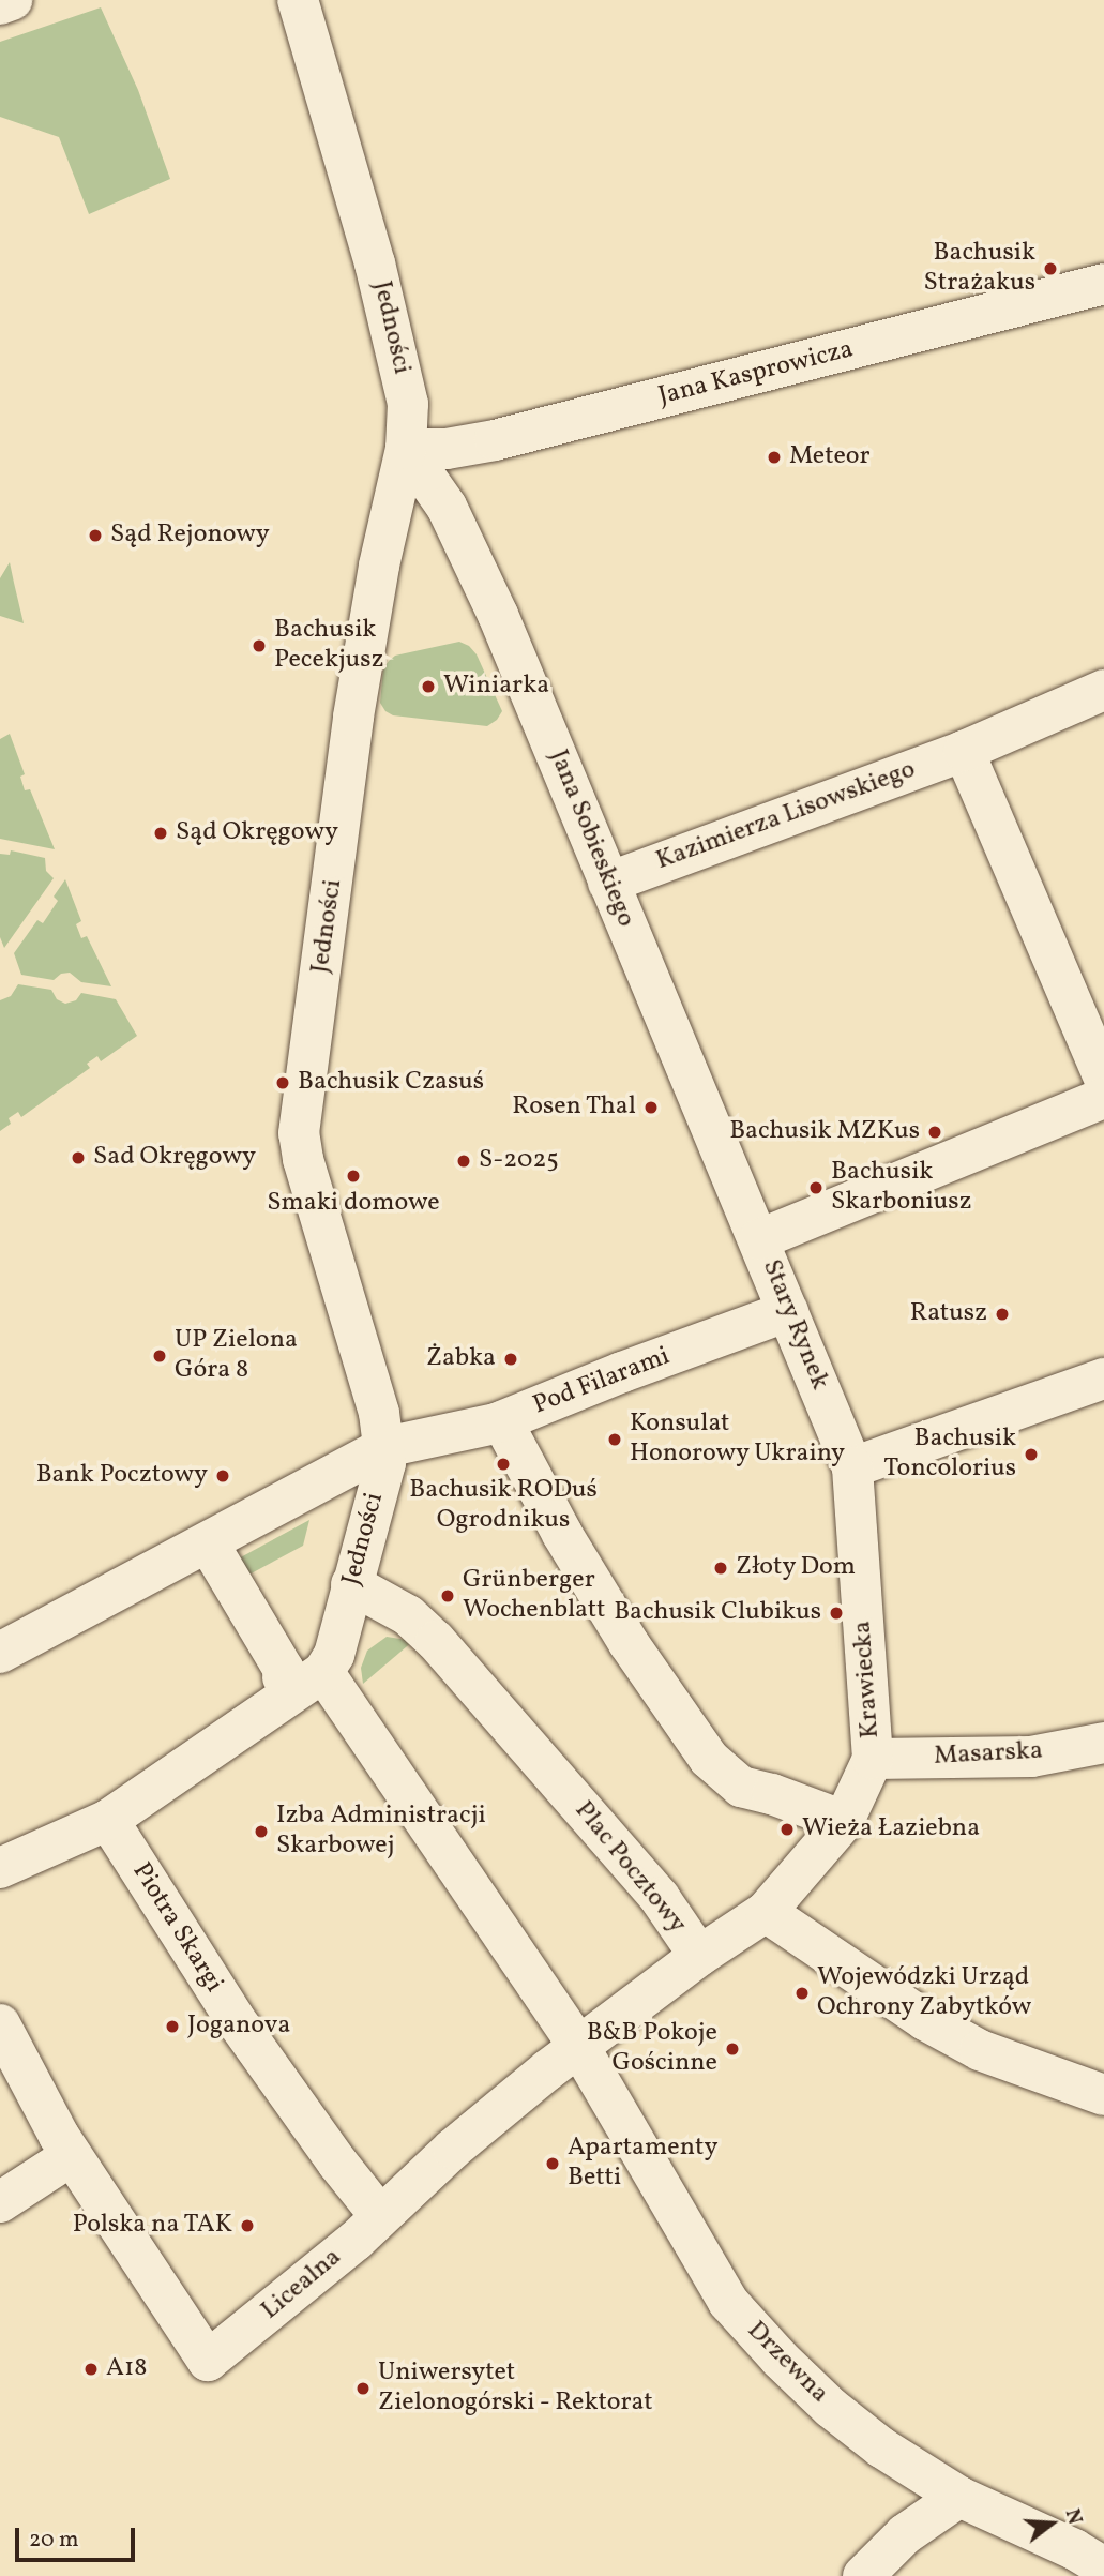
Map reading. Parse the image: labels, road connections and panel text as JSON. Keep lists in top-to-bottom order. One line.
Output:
{"streets":{"street":["Jedności","Jana Kasprowicza","Kazimierza Lisowskiego","Jana Sobieskiego","Stary Rynek","Pod Filarami","Krawiecka","Masarska","Plac Pocztowy","Piotra Skargi","Licealna","Drzewna"]},"crossings":[["Jedności","Jana Kasprowicza"],["Jedności","Jana Sobieskiego"],["Jedności","Pod Filarami"],["Jedności","Plac Pocztowy"],["Jana Kasprowicza","Jana Sobieskiego"],["Kazimierza Lisowskiego","Jana Sobieskiego"],["Jana Sobieskiego","Stary Rynek"],["Stary Rynek","Pod Filarami"],["Stary Rynek","Krawiecka"],["Krawiecka","Masarska"],["Krawiecka","Plac Pocztowy"],["Plac Pocztowy","Licealna"],["Plac Pocztowy","Drzewna"],["Piotra Skargi","Licealna"],["Licealna","Drzewna"]],"places":["Bachusik Strażakus","Meteor","Sąd Rejonowy","Bachusik Pecekjusz","Winiarka","Sąd Okręgowy","Bachusik Czasuś","Rosen Thal","Bachusik MZKus","Sad Okręgowy","S-2025","Smaki domowe","Bachusik Skarboniusz","Ratusz","UP Zielona Góra 8","Żabka","Konsulat Honorowy Ukrainy","Bachusik Toncolorius","Bachusik RODuś Ogrodnikus","Bank Pocztowy","Złoty Dom","Grünberger Wochenblatt","Bachusik Clubikus","Wieża Łaziebna","Izba Administracji Skarbowej","Wojewódzki Urząd Ochrony Zabytków","Joganova","B&B Pokoje Gościnne","Apartamenty Betti","Polska na TAK","A18","Uniwersytet Zielonogórski - Rektorat"],"scale_bar":"20 m","north":"right"}
